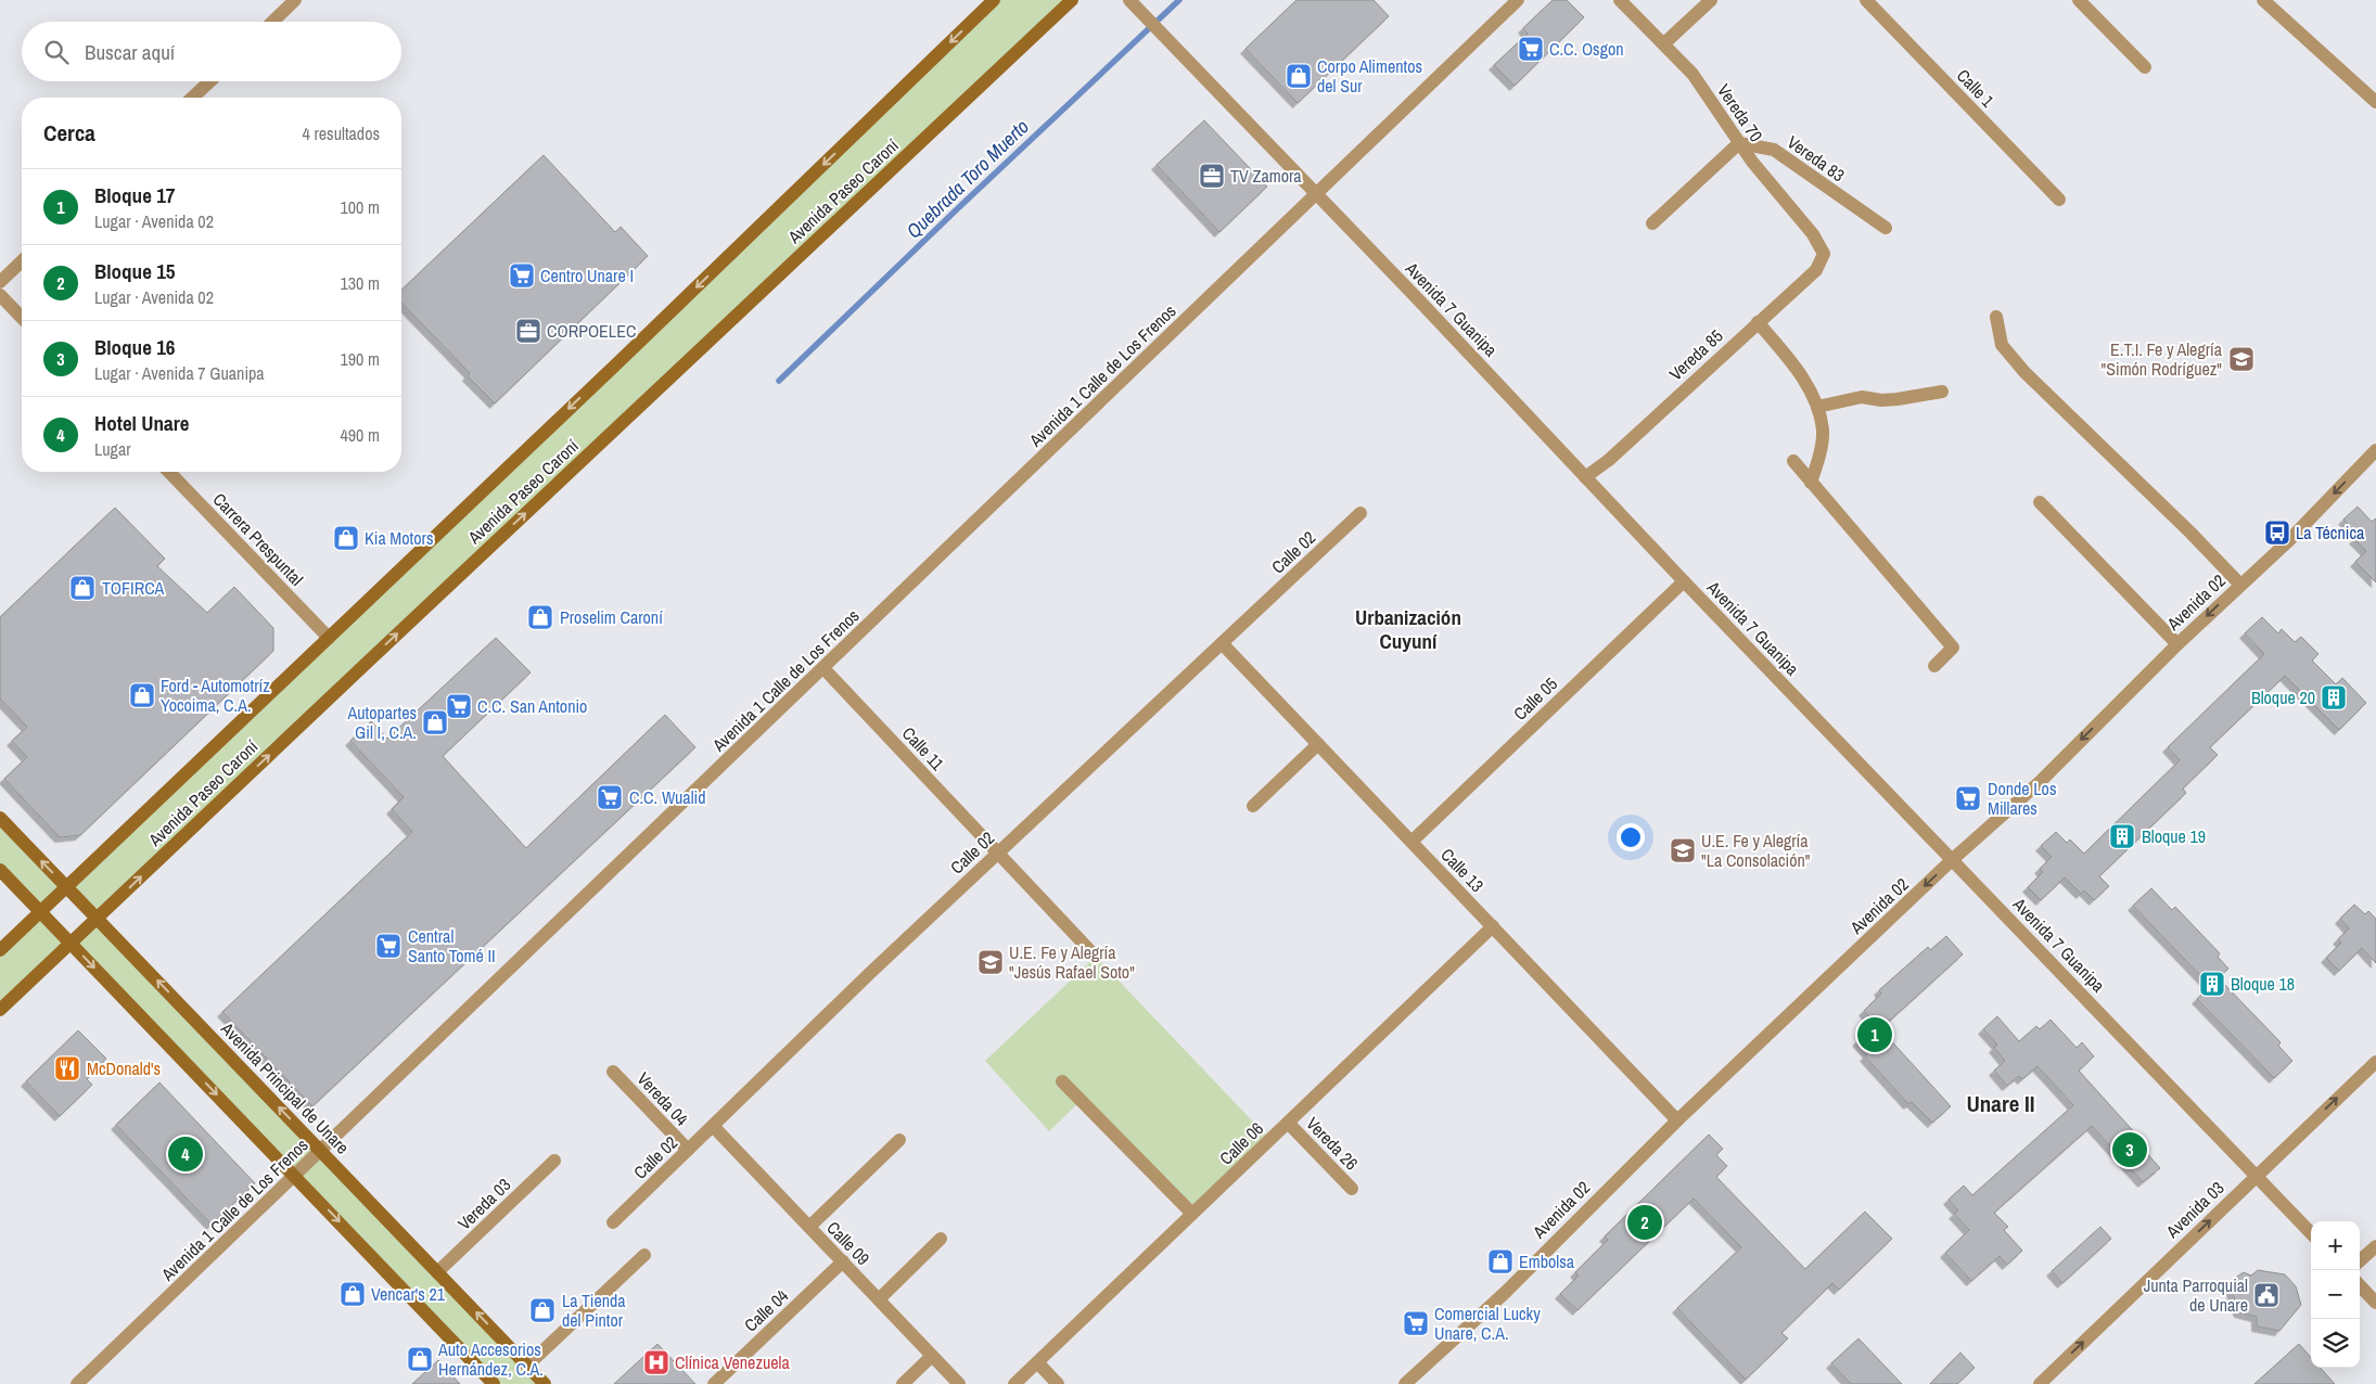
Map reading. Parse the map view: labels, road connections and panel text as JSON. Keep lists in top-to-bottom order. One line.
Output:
{"streets":{"street":["Calle 1","Vereda 70","Vereda 83","Avenida Paseo Caroní","Avenida 7 Guanipa","Vereda 85","Avenida 1 Calle de Los Frenos","Carrera Prespuntal","Calle 02","Avenida 02","Calle 05","Calle 11","Calle 13","Avenida Principal de Unare","Vereda 04","Calle 06","Vereda 26","Vereda 03","Avenida 03","Calle 09","Calle 04"]},"crossings":[["Vereda 70","Vereda 83"],["Vereda 70","Vereda 85"],["Avenida Paseo Caroní","Carrera Prespuntal"],["Avenida Paseo Caroní","Avenida Principal de Unare"],["Avenida 7 Guanipa","Vereda 85"],["Avenida 7 Guanipa","Avenida 1 Calle de Los Frenos"],["Avenida 7 Guanipa","Avenida 02"],["Avenida 7 Guanipa","Calle 05"],["Avenida 7 Guanipa","Avenida 03"],["Avenida 1 Calle de Los Frenos","Calle 11"],["Avenida 1 Calle de Los Frenos","Avenida Principal de Unare"],["Calle 02","Calle 11"],["Calle 02","Calle 13"],["Calle 02","Vereda 04"],["Calle 02","Calle 09"],["Avenida 02","Calle 13"],["Calle 05","Calle 13"],["Calle 13","Calle 06"],["Avenida Principal de Unare","Vereda 03"],["Calle 06","Vereda 26"],["Calle 09","Calle 04"]],"one_way":["Avenida 02","Avenida 03"],"districts":["Urbanización Cuyuní","Unare II"],"water":["Quebrada Toro Muerto"],"places":{"supermarket":["C.C. Osgon","Centro Unare I","C.C. San Antonio","C.C. Wualid","Donde Los Millares","Central Santo Tomé II","Comercial Lucky Unare, C.A."],"shop":["Corpo Alimentos del Sur","Kia Motors","TOFIRCA","Proselim Caroní","Ford - Automotríz Yocoima, C.A.","Autopartes Gil I, C.A.","Embolsa","Vencar's 21","La Tienda del Pintor","Auto Accesorios Hernández, C.A."],"office":["TV Zamora","CORPOELEC"],"school or university":["E.T.I. Fe y Alegría \"Simón Rodríguez\"","U.E. Fe y Alegría \"La Consolación\"","U.E. Fe y Alegría \"Jesús Rafael Soto\""],"bus stop":["La Técnica"],"building":["Bloque 20","Bloque 19","Bloque 18"],"restaurant":["McDonald's"],"public building":["Junta Parroquial de Unare"],"hospital":["Clínica Venezuela"]},"page":{"search":"Buscar aquí","heading":["Cerca","4 resultados"],"list":[{"mark":"1","name":"Bloque 17","note":"Lugar · Avenida 02","value":"100 m"},{"mark":"2","name":"Bloque 15","note":"Lugar · Avenida 02","value":"130 m"},{"mark":"3","name":"Bloque 16","note":"Lugar · Avenida 7 Guanipa","value":"190 m"},{"mark":"4","name":"Hotel Unare","note":"Lugar","value":"490 m"}],"pins":["1","3","4","2"],"map_buttons":["+","−"]}}
